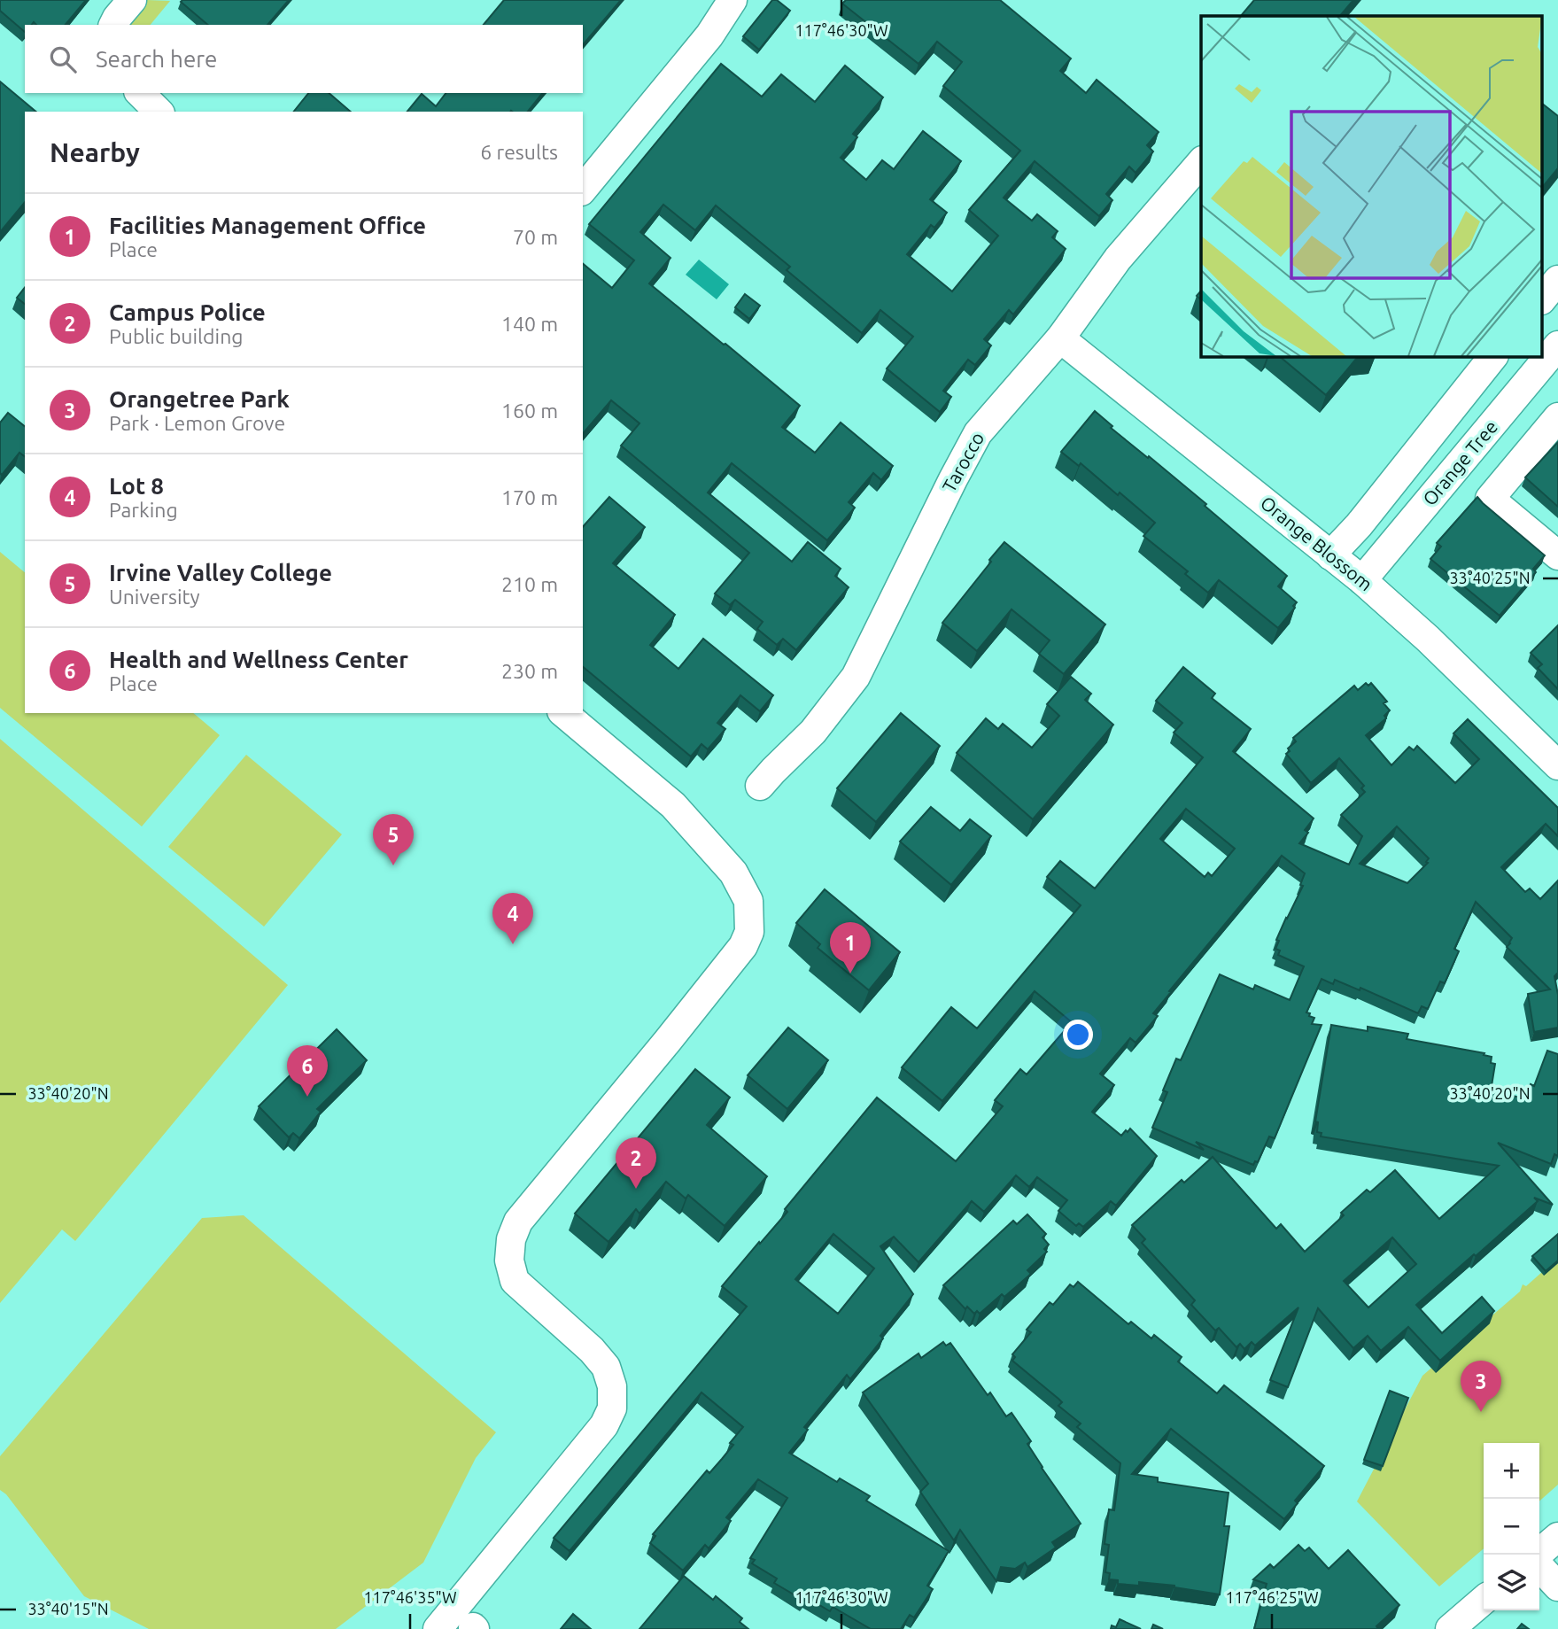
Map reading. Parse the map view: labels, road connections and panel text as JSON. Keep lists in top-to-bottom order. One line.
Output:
{"streets":{"street":["Tarocco","Orange Tree","Orange Blossom"]},"crossings":[["Tarocco","Orange Blossom"],["Orange Tree","Orange Blossom"]],"page":{"search":"Search here","heading":["Nearby","6 results"],"list":[{"mark":"1","name":"Facilities Management Office","note":"Place","value":"70 m"},{"mark":"2","name":"Campus Police","note":"Public building","value":"140 m"},{"mark":"3","name":"Orangetree Park","note":"Park · Lemon Grove","value":"160 m"},{"mark":"4","name":"Lot 8","note":"Parking","value":"170 m"},{"mark":"5","name":"Irvine Valley College","note":"University","value":"210 m"},{"mark":"6","name":"Health and Wellness Center","note":"Place","value":"230 m"}],"pins":["5","4","1","6","2","3"],"map_buttons":["+","−"]},"coordinates":["117°46'30\"W","33°40'25\"N","33°40'20\"N","117°46'35\"W","117°46'25\"W","33°40'15\"N"]}
